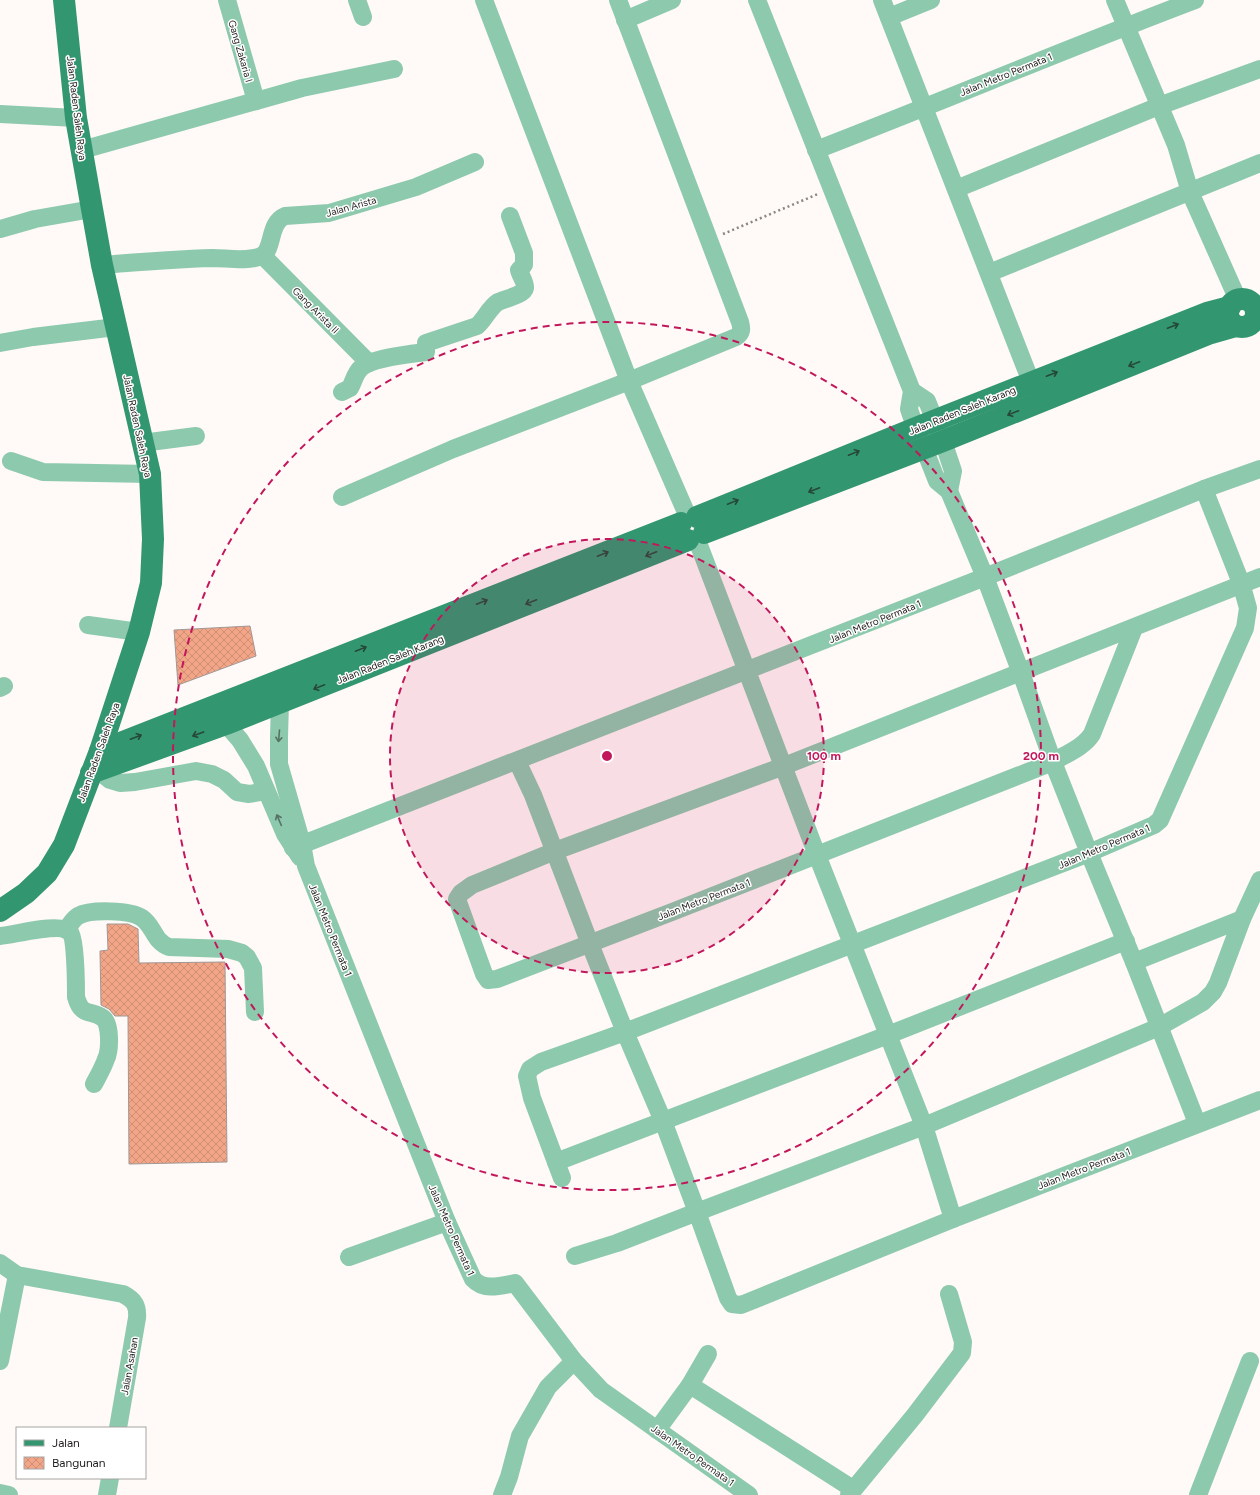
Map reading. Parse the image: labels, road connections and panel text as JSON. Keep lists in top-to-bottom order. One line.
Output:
{"streets":{"main road":["Jalan Raden Saleh Raya","Jalan Raden Saleh Karang"],"street":["Gang Zakaria I","Jalan Metro Permata 1","Jalan Arista","Gang Arista II","Jalan Asahan"]},"crossings":[["Jalan Metro Permata 1","Jalan Raden Saleh Karang"],["Jalan Raden Saleh Raya","Jalan Raden Saleh Karang"],["Jalan Arista","Gang Arista II"]],"legend":["Jalan","Bangunan"],"rings":["100 m","200 m"]}
